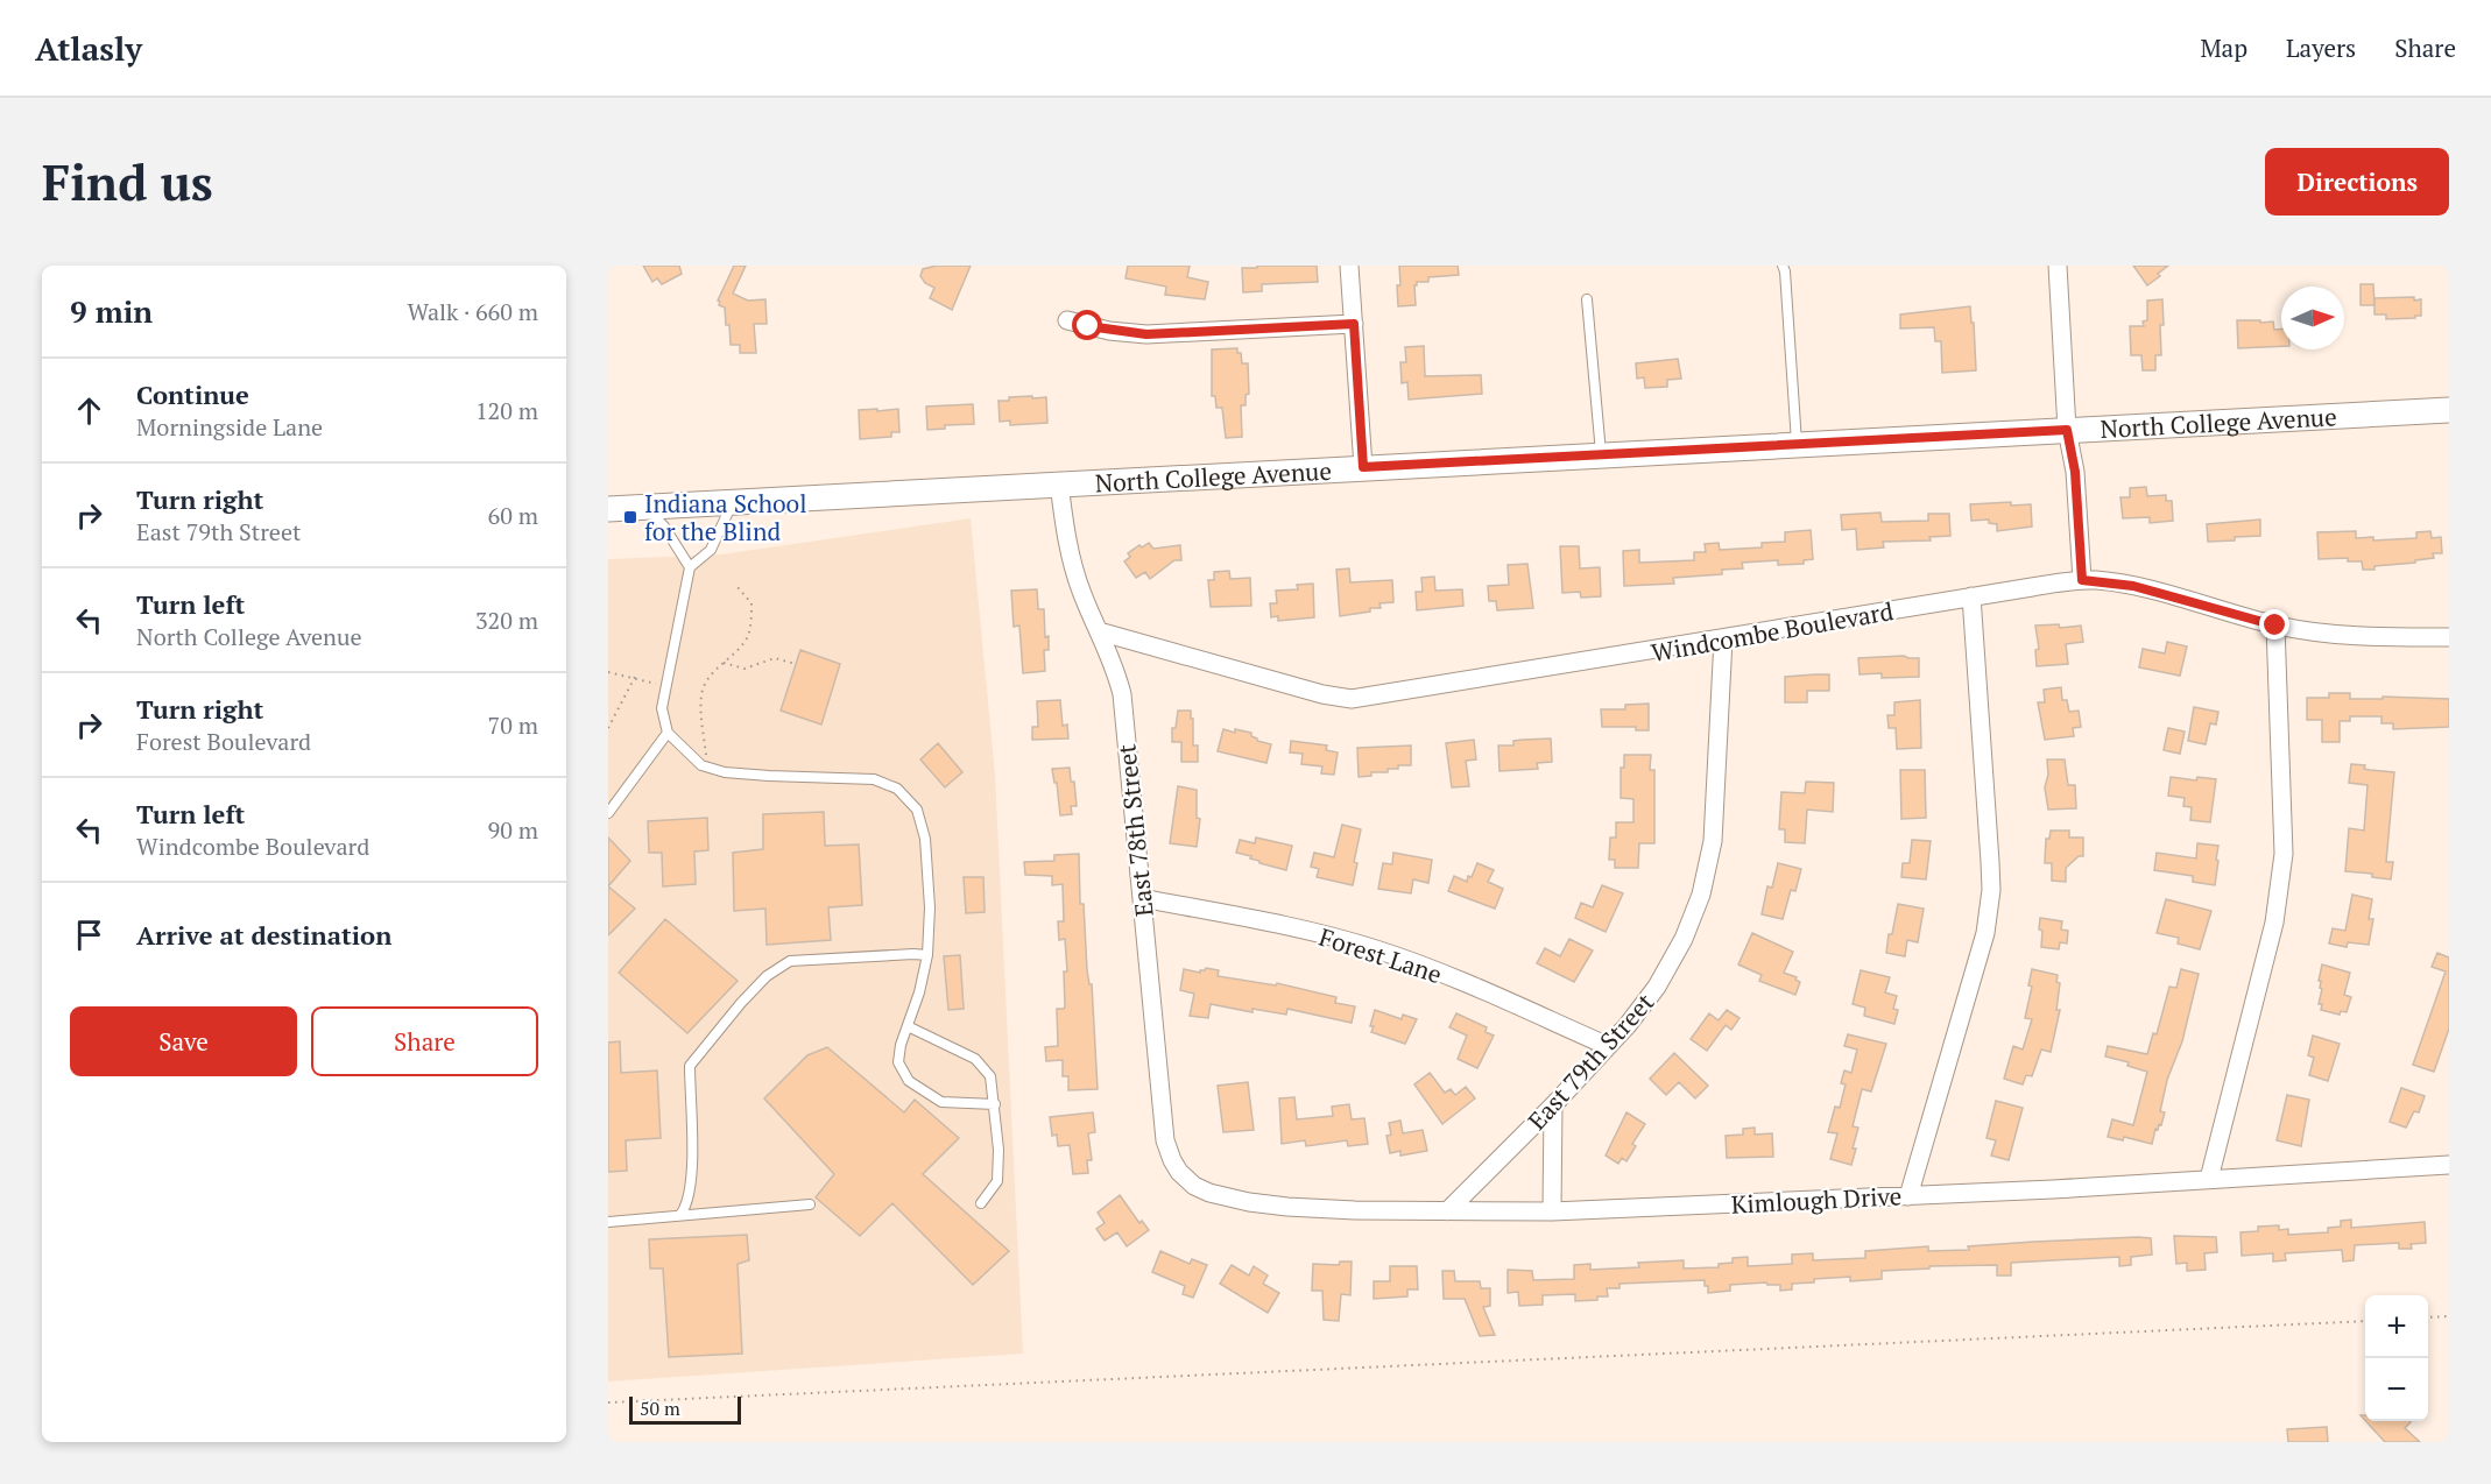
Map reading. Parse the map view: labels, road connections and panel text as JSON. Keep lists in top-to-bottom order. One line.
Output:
{"streets":{"main road":["North College Avenue"],"street":["Windcombe Boulevard","East 78th Street","Forest Lane","East 79th Street","Kimlough Drive"]},"crossings":[["North College Avenue","East 78th Street"],["Windcombe Boulevard","East 78th Street"],["Windcombe Boulevard","East 79th Street"],["East 78th Street","Forest Lane"],["East 78th Street","Kimlough Drive"],["Forest Lane","East 79th Street"],["East 79th Street","Kimlough Drive"]],"places":{"transit":["Indiana School for the Blind"]},"scale_bar":"50 m","north":"right","page":{"header":"Atlasly","nav":["Map","Layers","Share"],"buttons":["Directions",["Save","Share"]],"title":"Find us","heading":["9 min","Walk · 660 m"],"list":[["Continue","Morningside Lane","120 m"],["Turn right","East 79th Street","60 m"],["Turn left","North College Avenue","320 m"],["Turn right","Forest Boulevard","70 m"],["Turn left","Windcombe Boulevard","90 m"],"Arrive at destination"],"map_buttons":["+","−"],"scale":"50 m"}}
